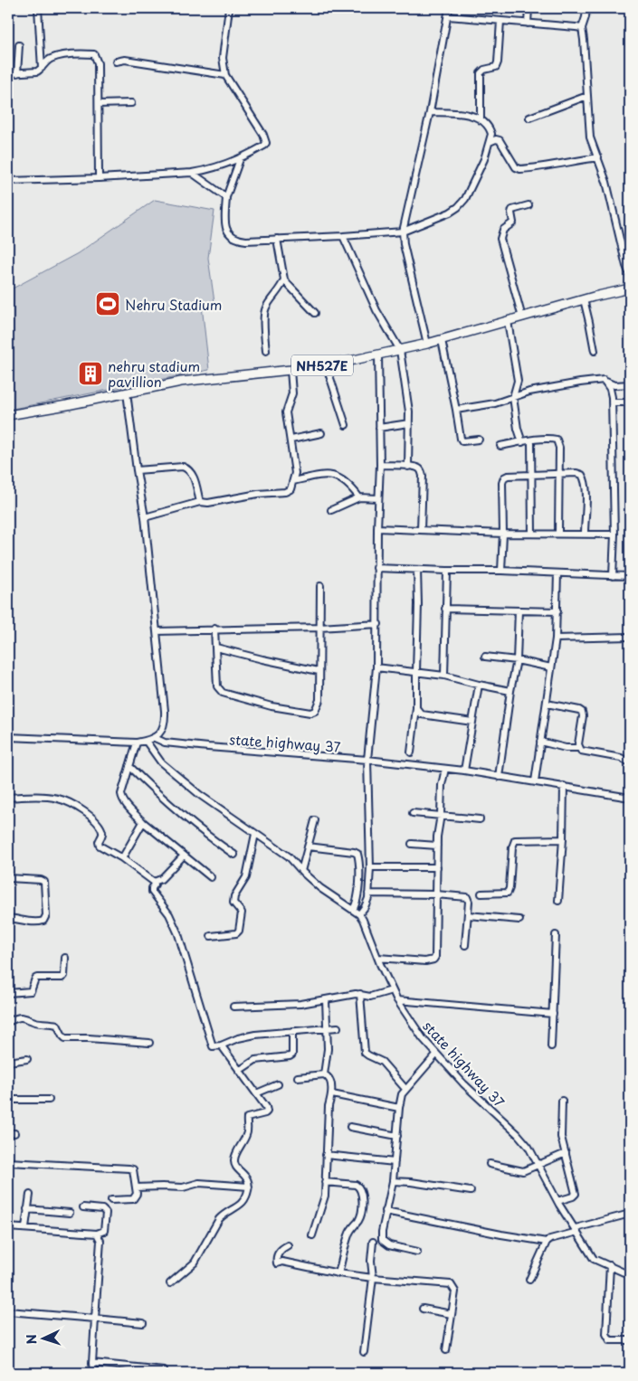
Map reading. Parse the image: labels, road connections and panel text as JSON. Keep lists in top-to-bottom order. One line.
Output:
{"streets":{"highway":["NH527E"],"street":["state highway 37"]},"places":{"sports":["Nehru Stadium"],"building":["nehru stadium pavillion"]},"north":"left"}
